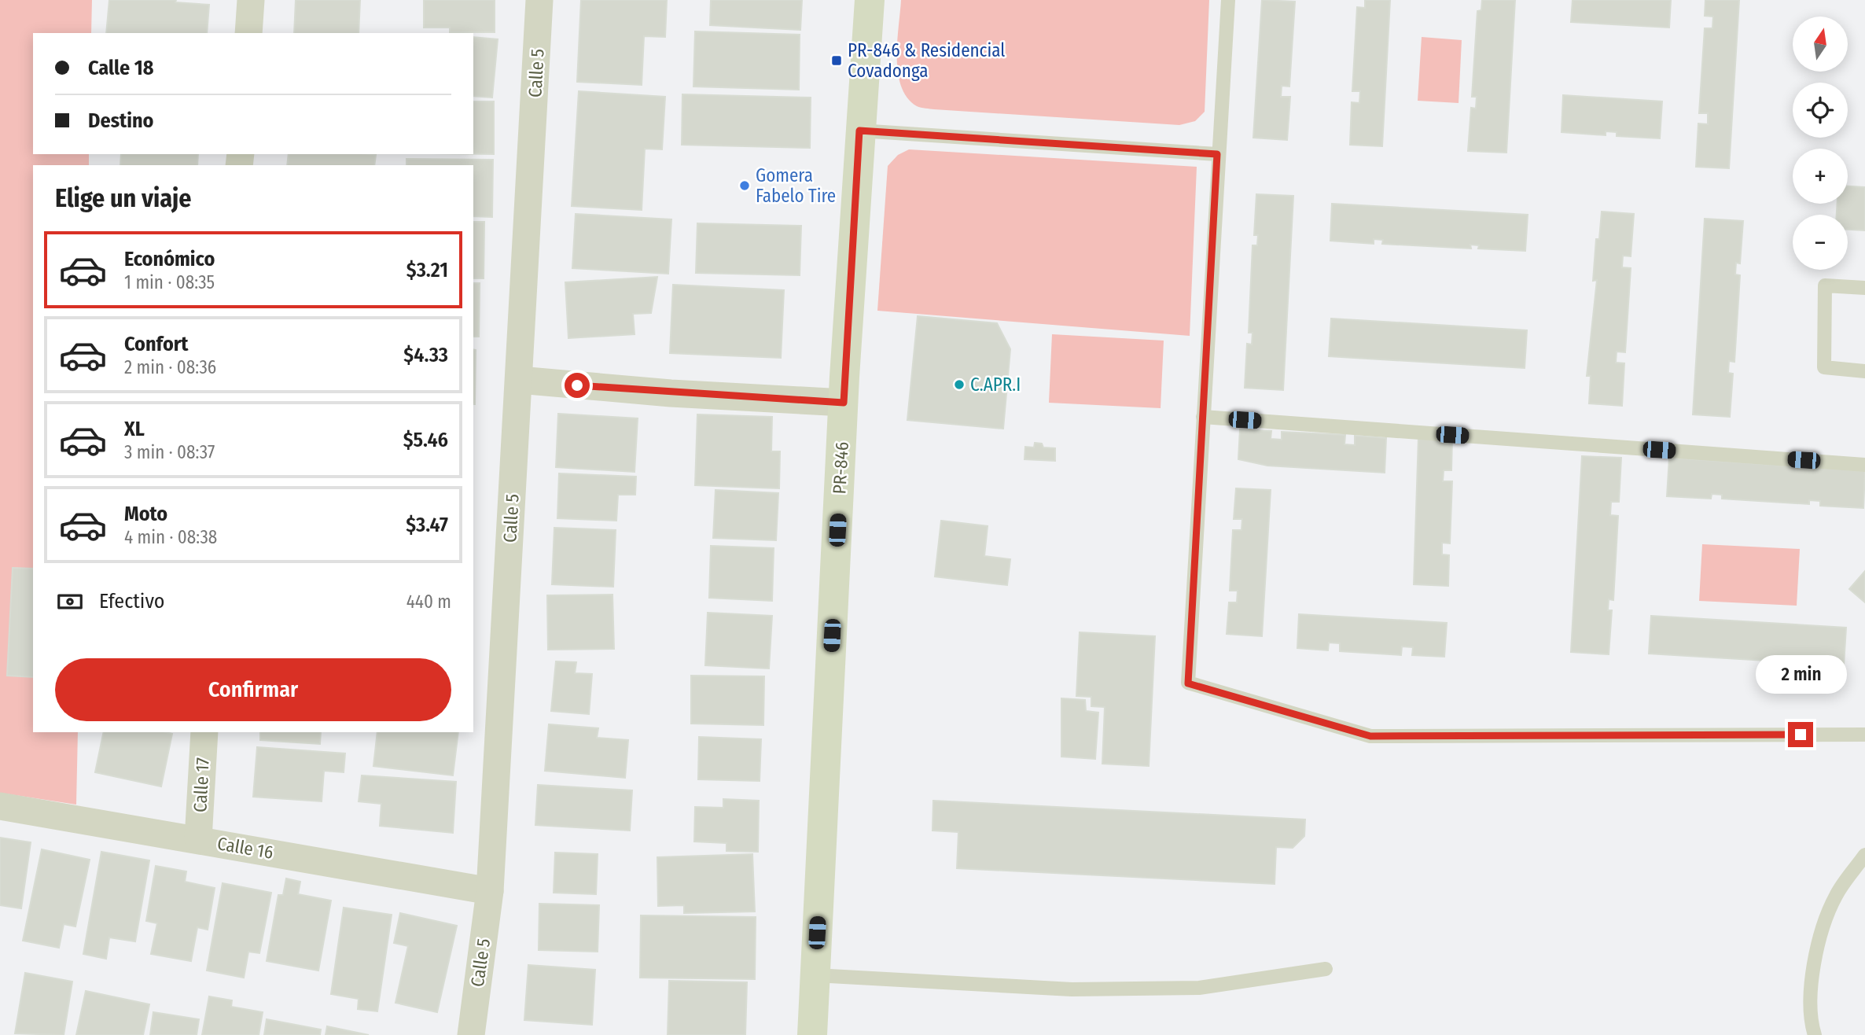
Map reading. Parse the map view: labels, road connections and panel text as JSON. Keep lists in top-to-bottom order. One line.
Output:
{"streets":{"street":["Calle 5","PR-846","Calle 17","Calle 16"]},"crossings":[["Calle 5","Calle 16"],["Calle 17","Calle 16"]],"places":{"transit":["PR-846 & Residencial Covadonga"],"other":["Gomera Fabelo Tire","C.APR.I"]},"north":"top","page":{"map_buttons":["+","−"],"banner":["Calle 18","Destino"],"heading":"Elige un viaje","list":[{"name":"Económico","note":"1 min · 08:35","value":"$3.21"},{"name":"Confort","note":"2 min · 08:36","value":"$4.33"},{"name":"XL","note":"3 min · 08:37","value":"$5.46"},{"name":"Moto","note":"4 min · 08:38","value":"$3.47"}],"pay":["Efectivo","440 m"],"buttons":"Confirmar","bubble":"2 min"}}
